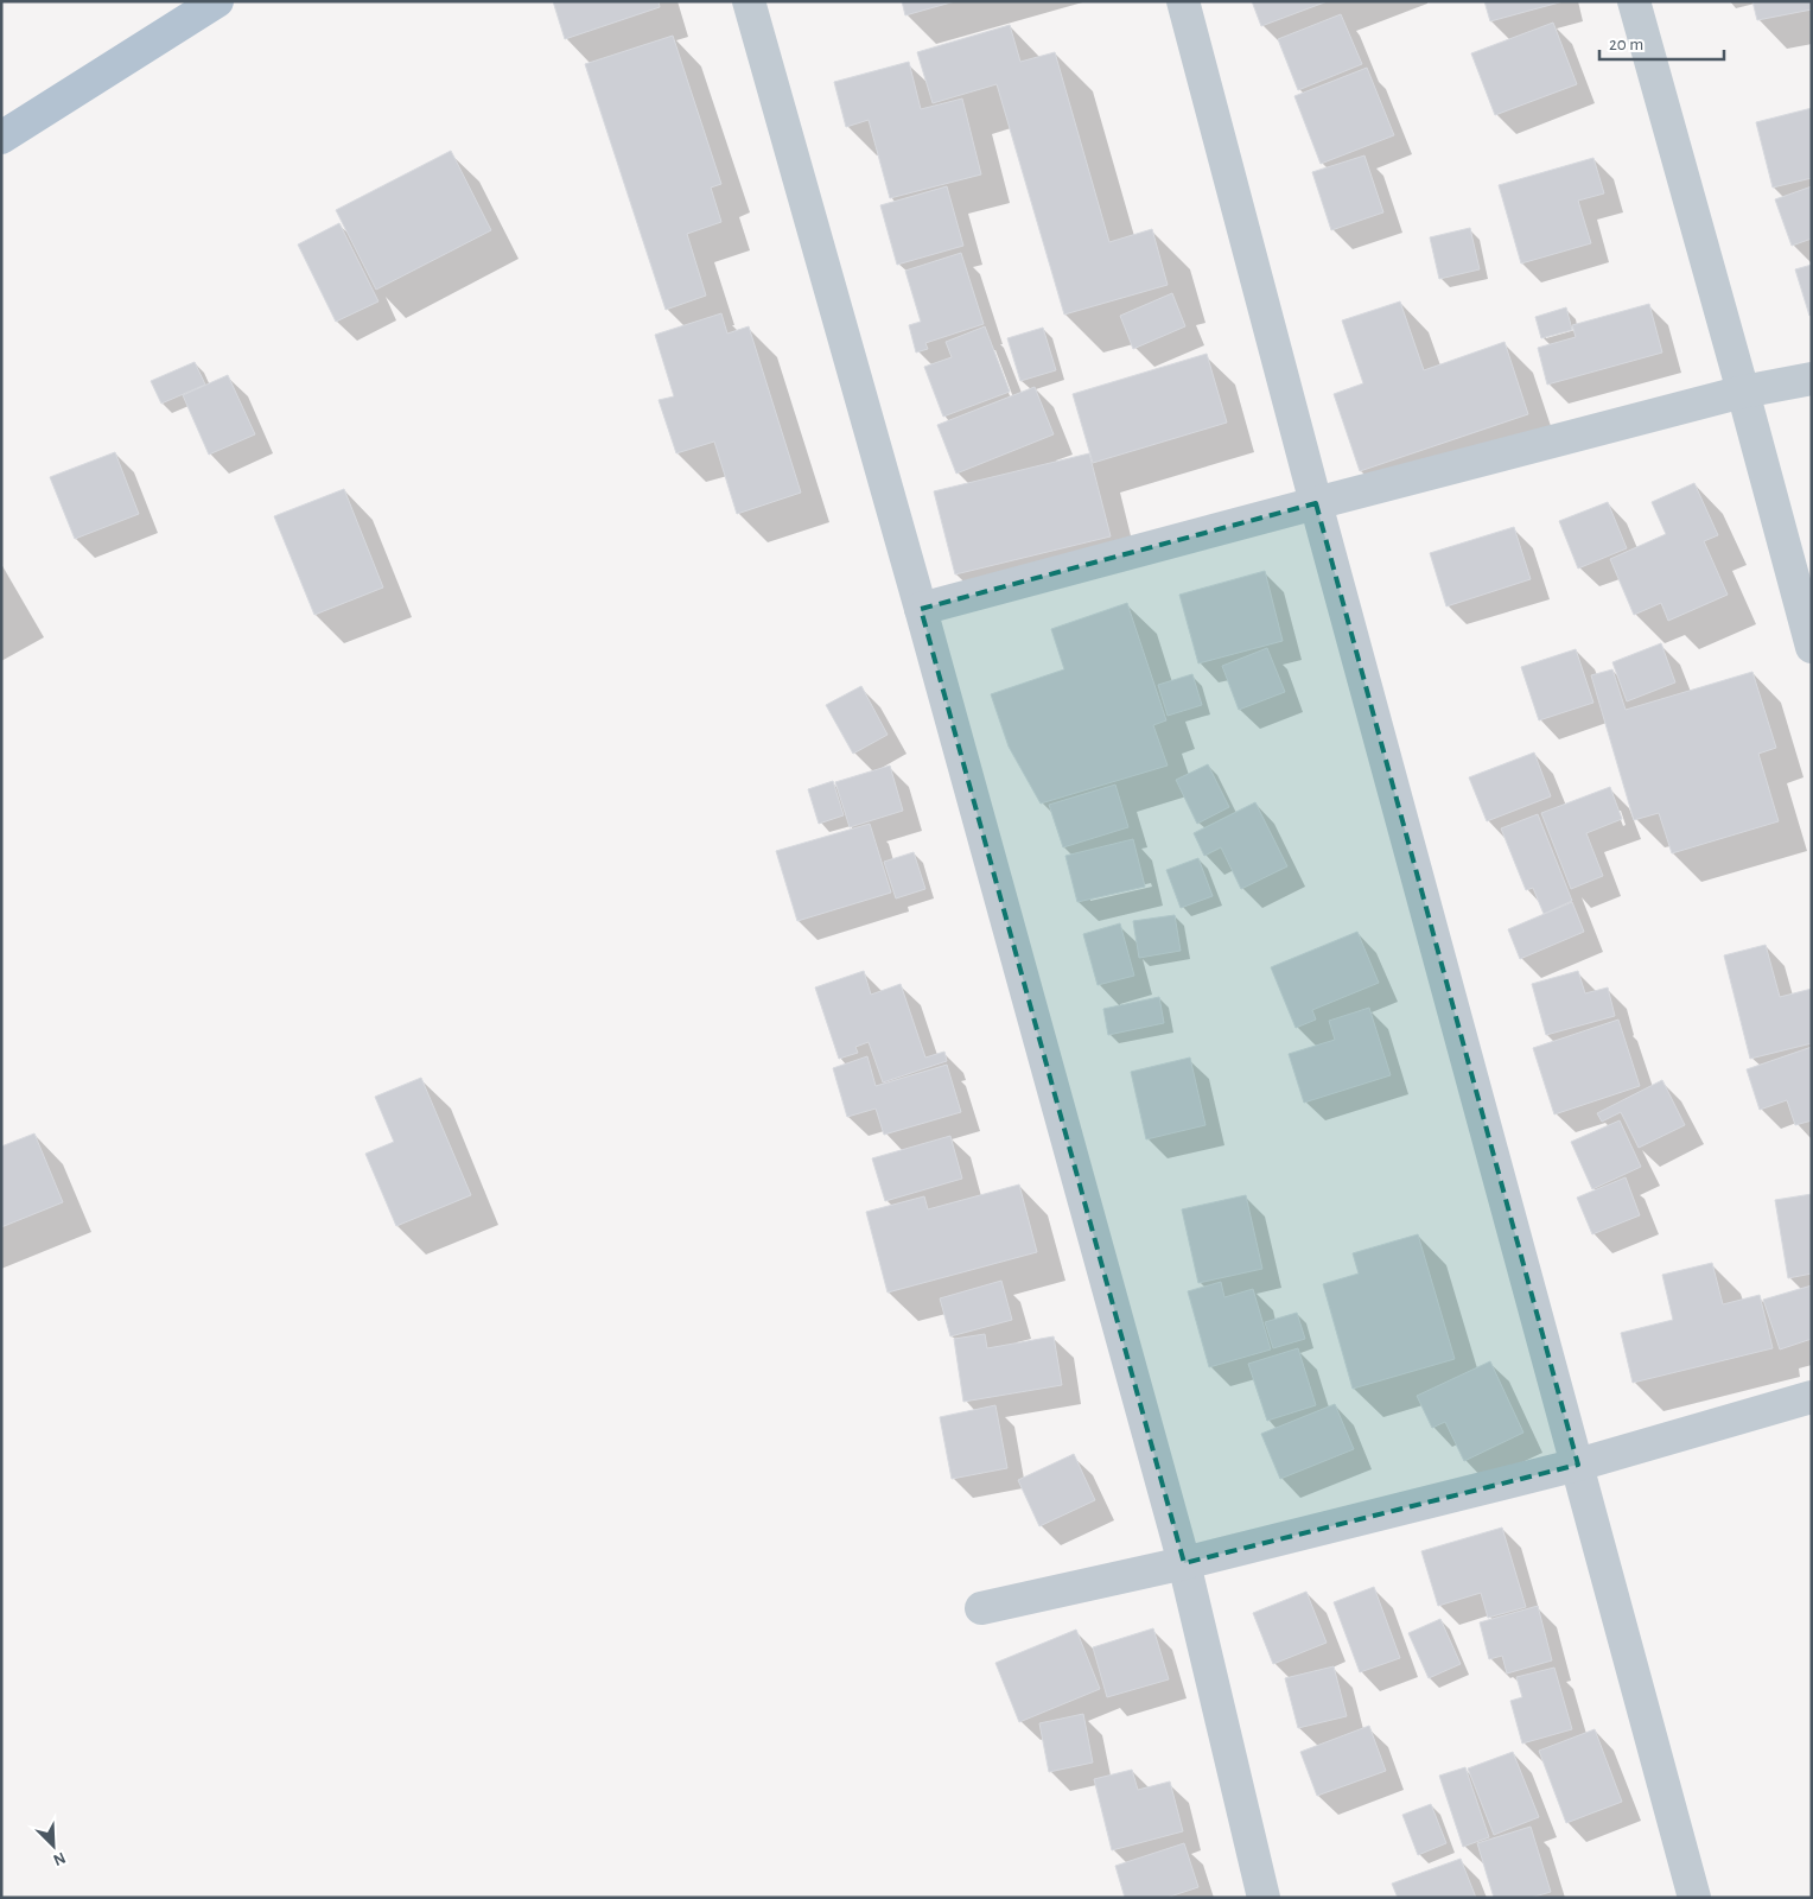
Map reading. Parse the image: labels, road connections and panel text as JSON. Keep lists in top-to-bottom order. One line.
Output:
{"scale_bar":"20 m","north":"bottom right"}
